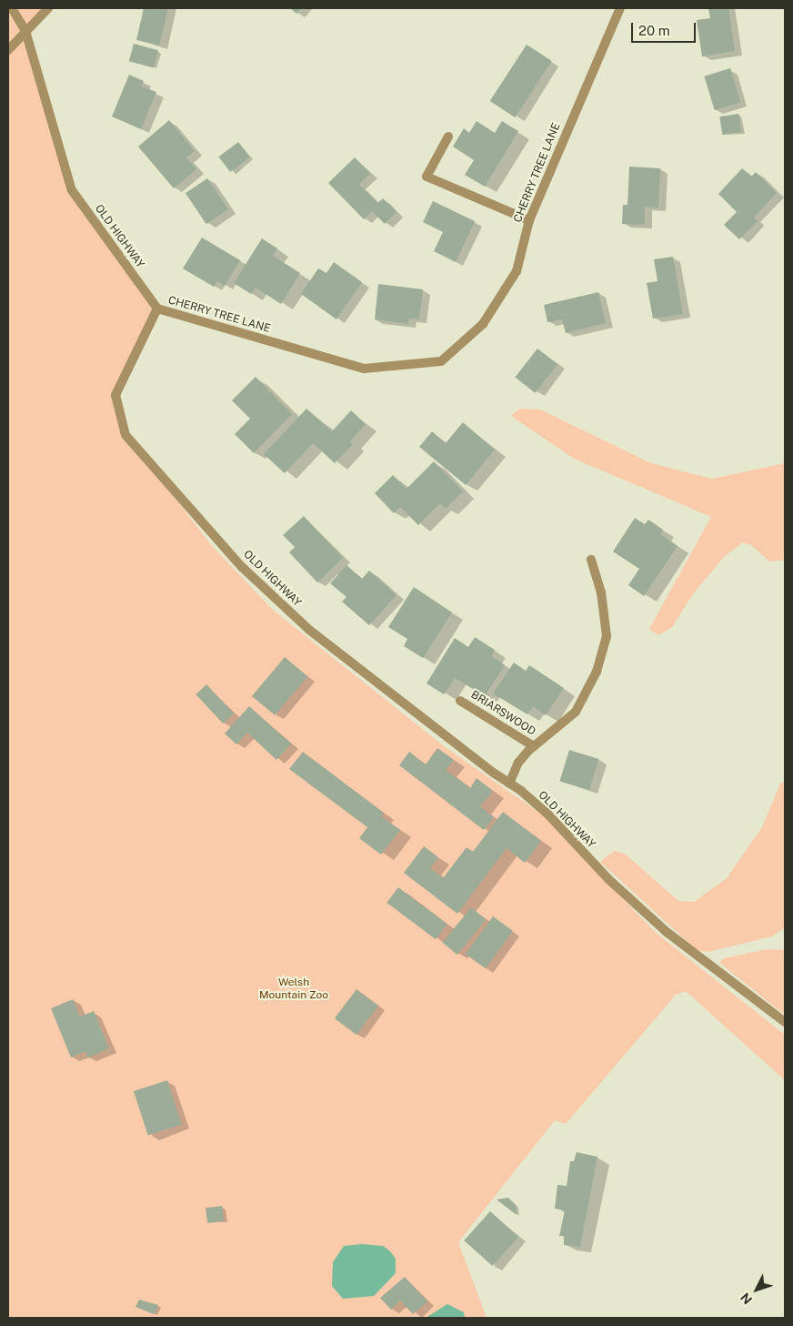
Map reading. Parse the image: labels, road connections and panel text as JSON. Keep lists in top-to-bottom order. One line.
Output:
{"streets":{"street":["CHERRY TREE LANE","OLD HIGHWAY","BRIARSWOOD"]},"crossings":[["CHERRY TREE LANE","OLD HIGHWAY"],["OLD HIGHWAY","BRIARSWOOD"]],"parks":["Welsh Mountain Zoo"],"scale_bar":"20 m","north":"bottom left"}
